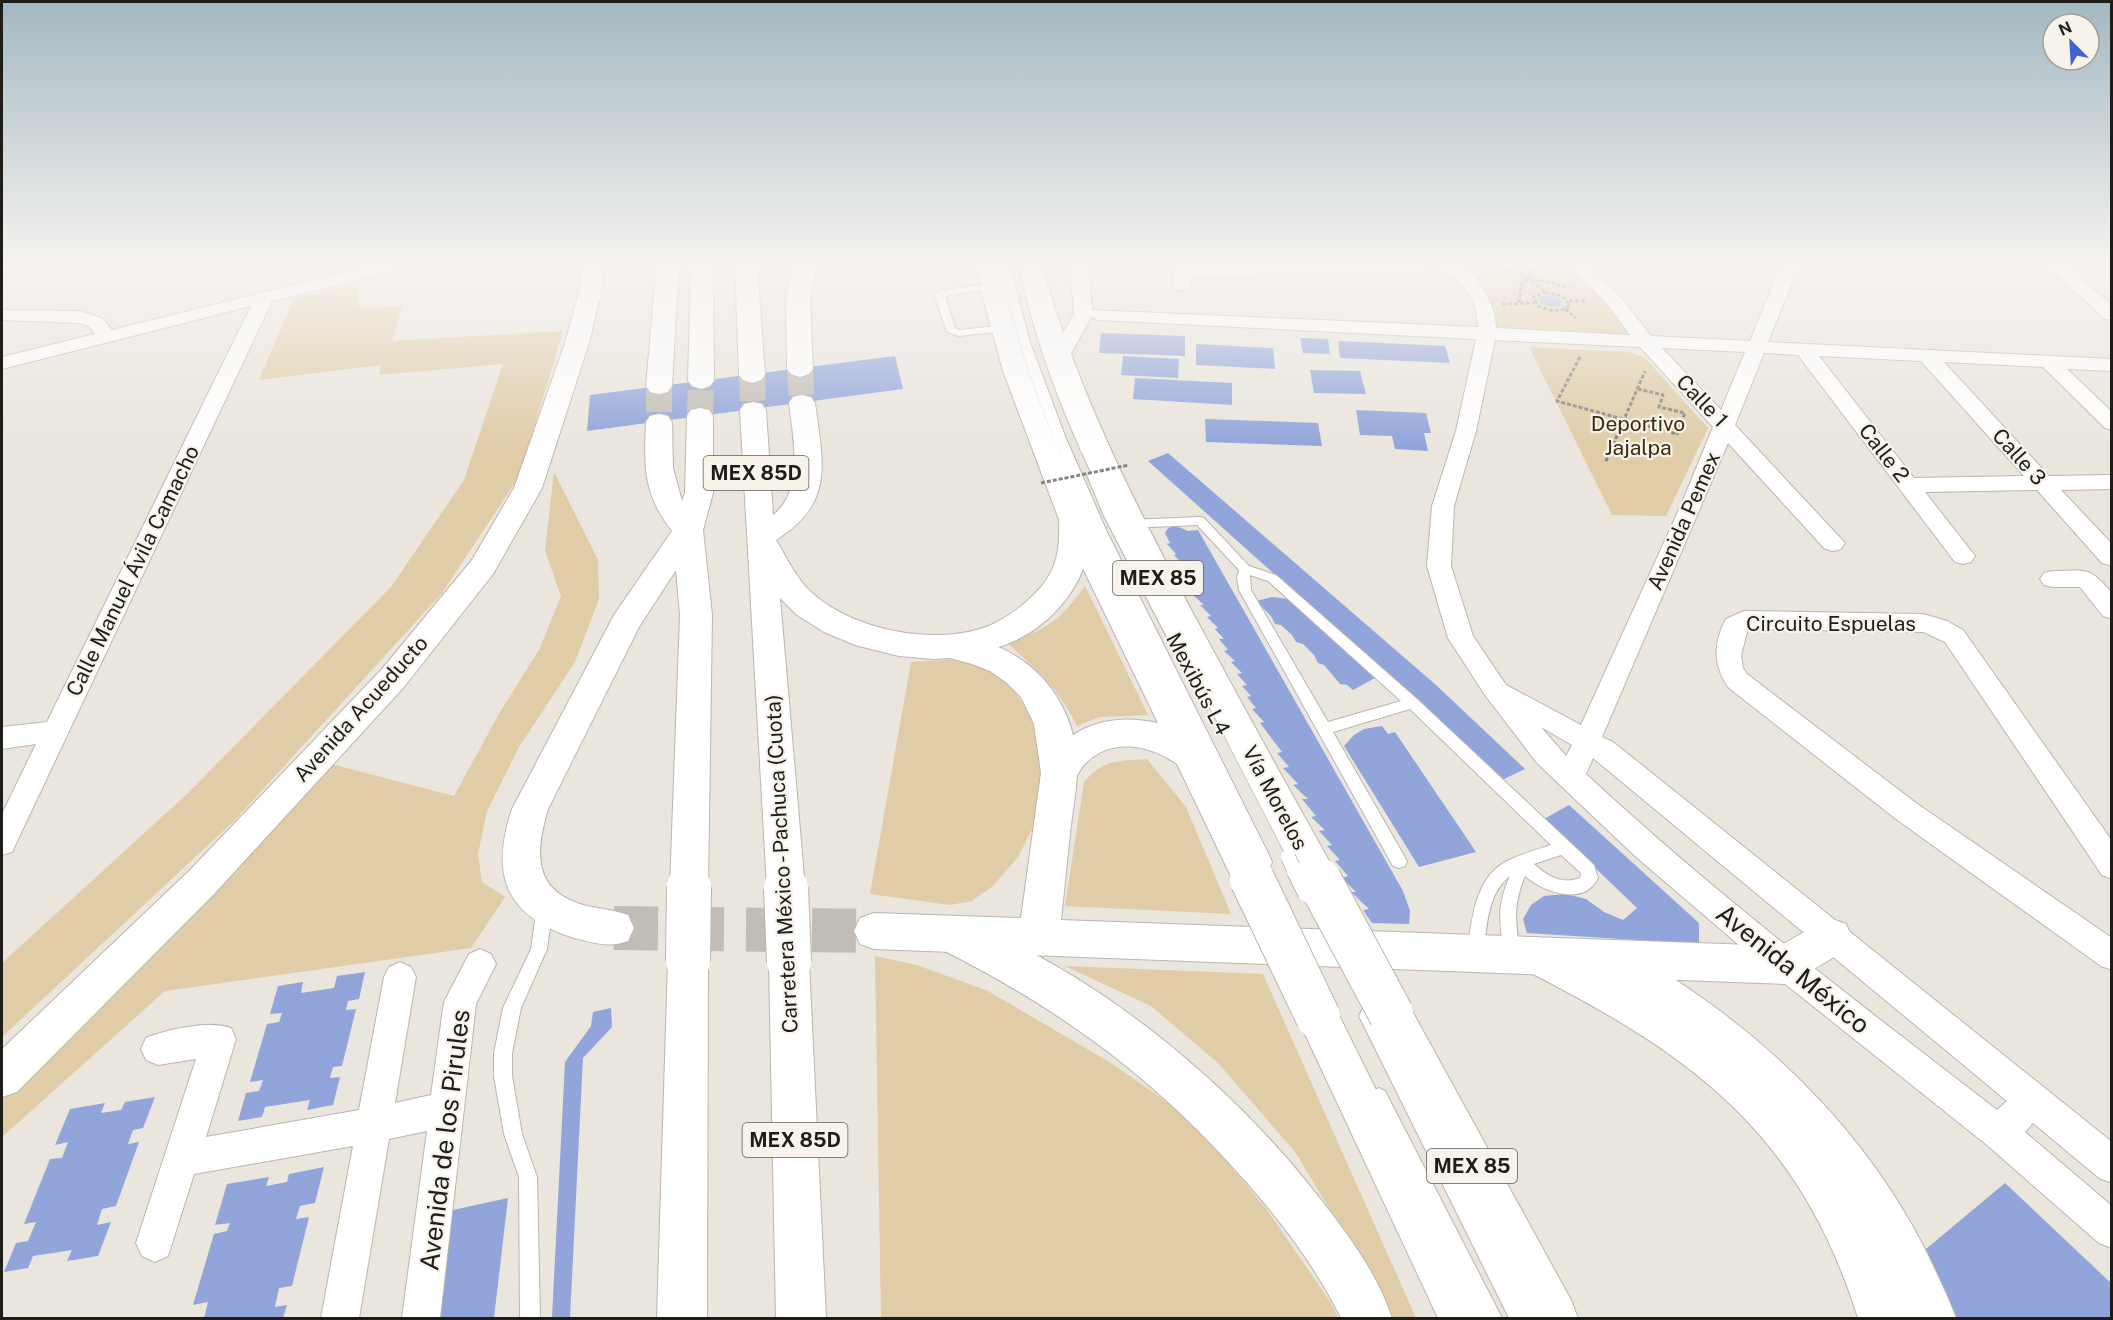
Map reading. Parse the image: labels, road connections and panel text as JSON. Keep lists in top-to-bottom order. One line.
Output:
{"streets":{"main road":["MEX 85D","MEX 85","Vía Morelos","Carretera México - Pachuca (Cuota)"],"street":["Calle 1","Calle 2","Calle 3","Avenida Pemex","Calle Manuel Ávila Camacho","Circuito Espuelas","Avenida Acueducto","Avenida México","Avenida de los Pirules"],"lane":["Mexibús L4"]},"crossings":[["Calle 1","Avenida Pemex"],["Avenida Pemex","Avenida México"],["MEX 85","Mexibús L4"]],"parks":["Deportivo Jajalpa"],"north":"top left"}
